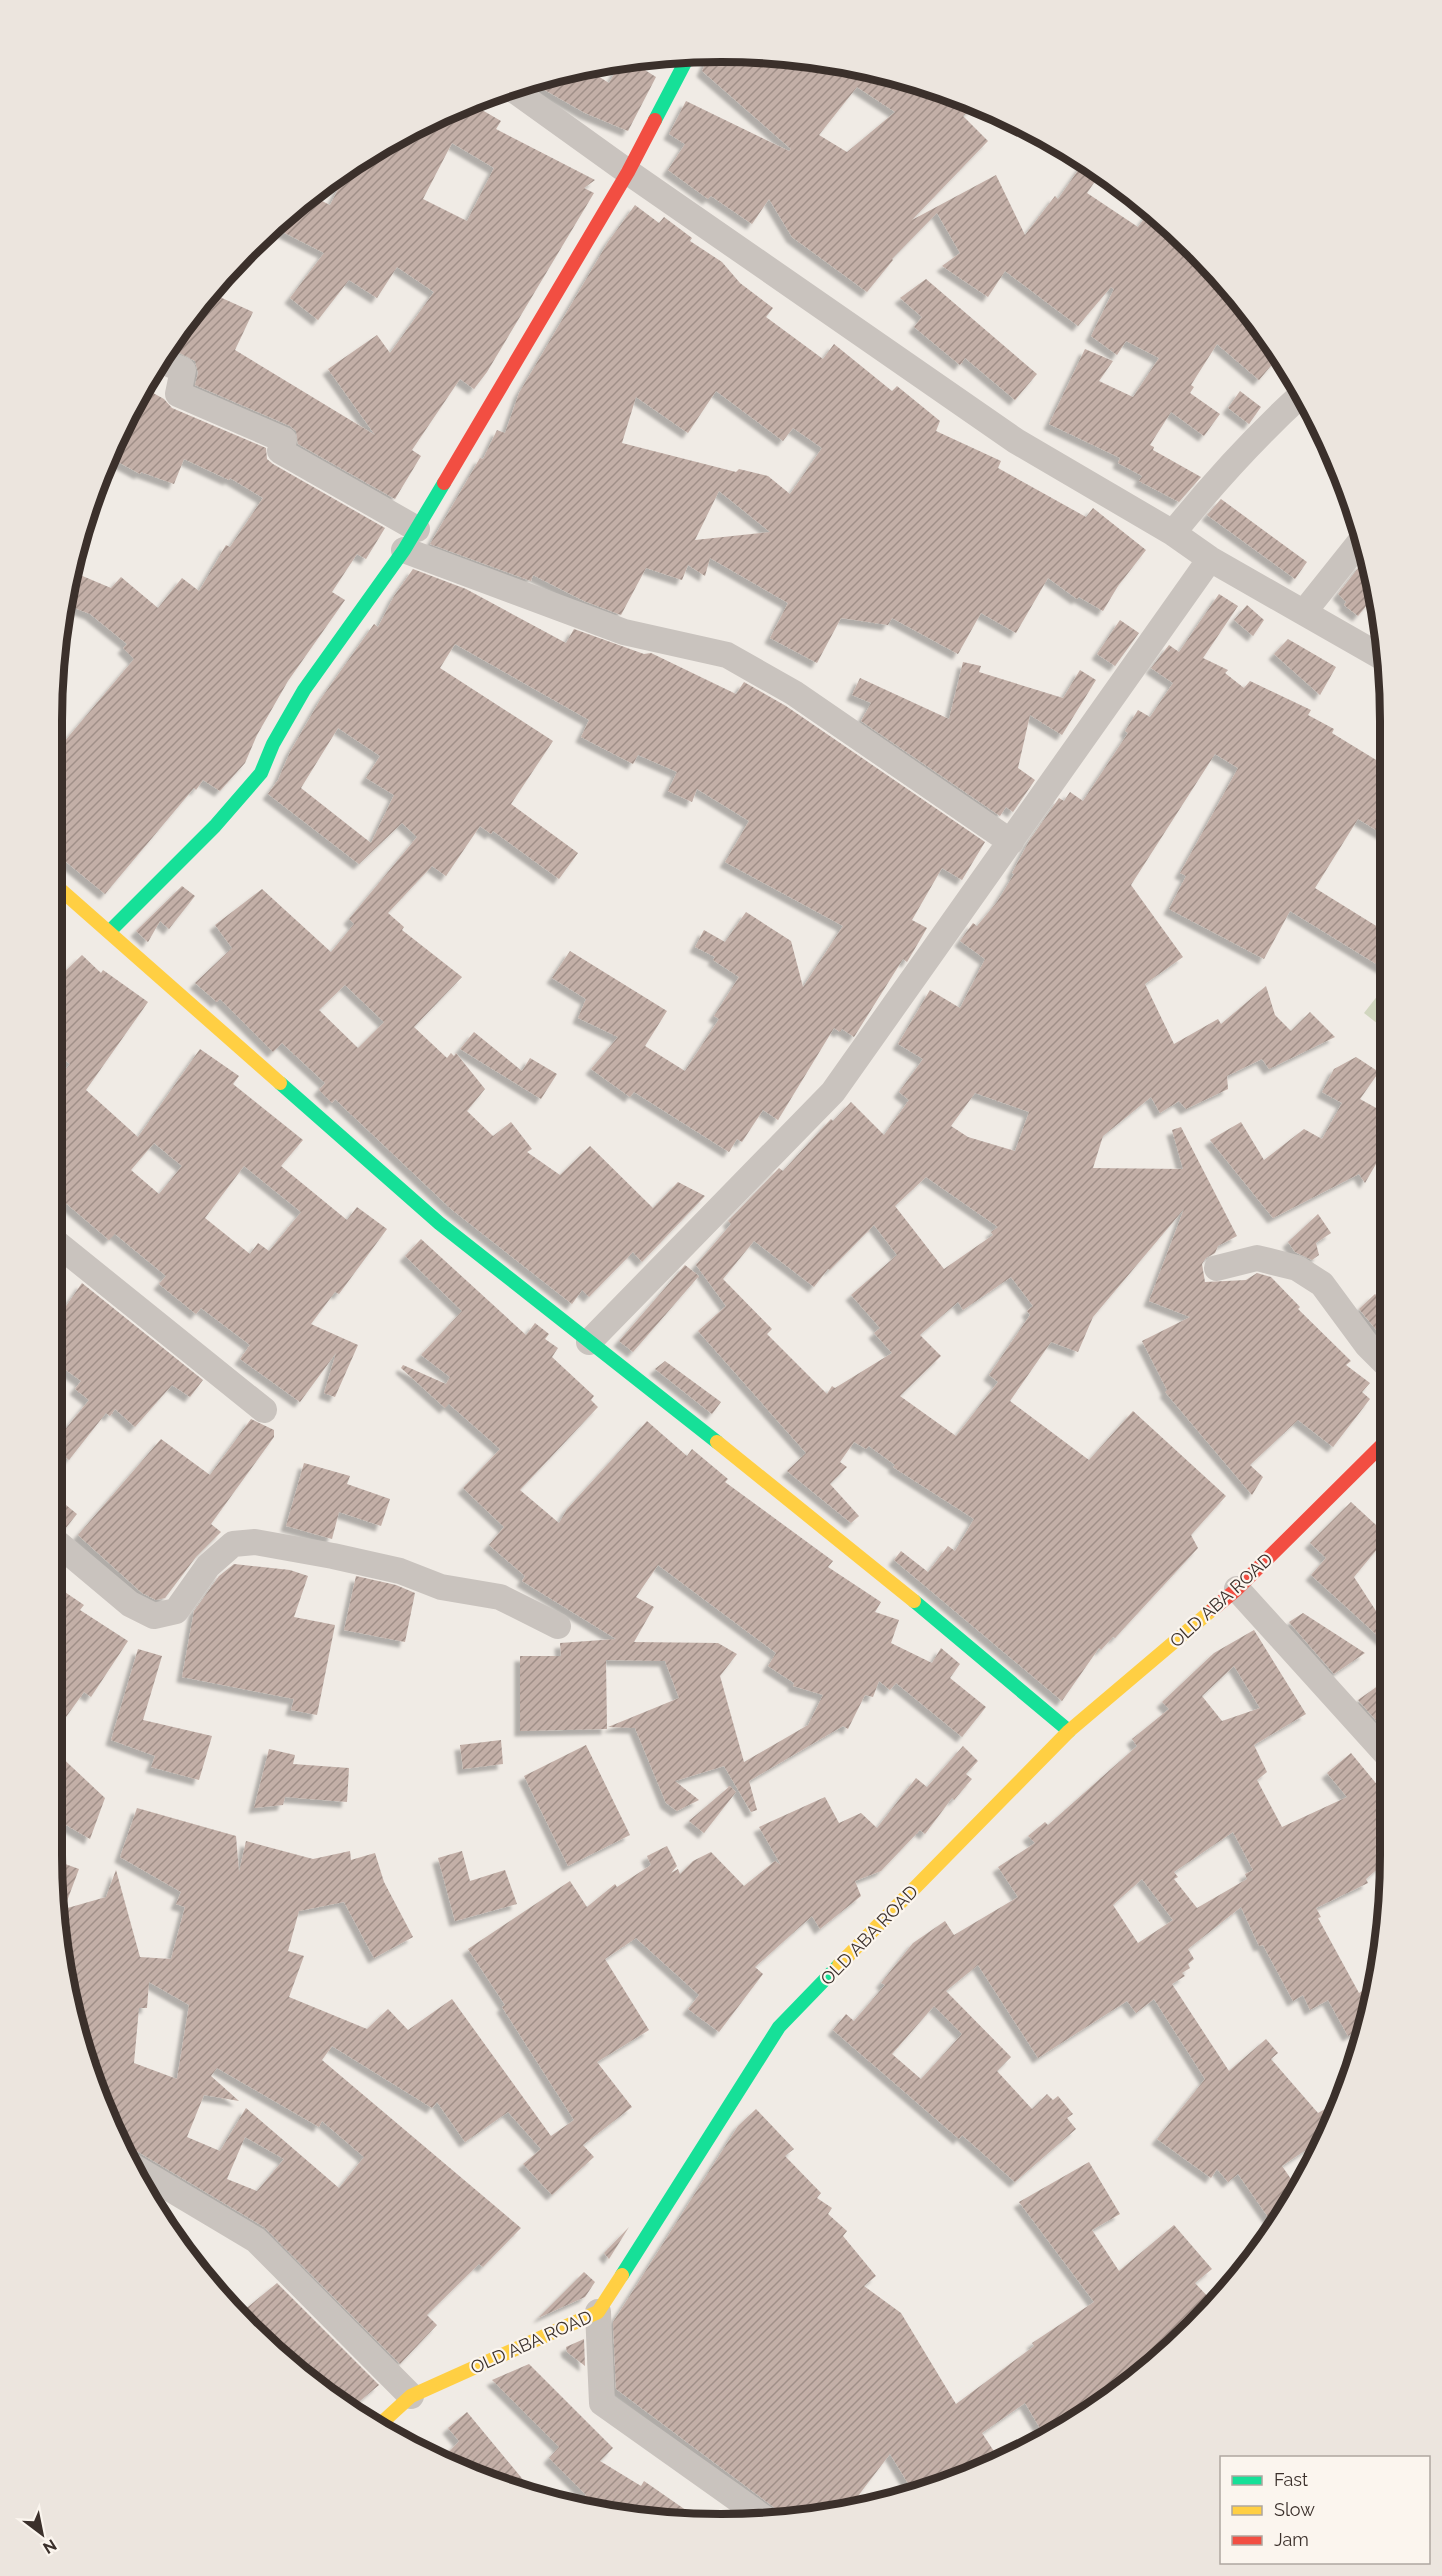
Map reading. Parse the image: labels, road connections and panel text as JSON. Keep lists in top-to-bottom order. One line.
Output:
{"streets":{"street":["OLD ABA ROAD"]},"legend":["Fast","Slow","Jam"],"north":"bottom right"}
